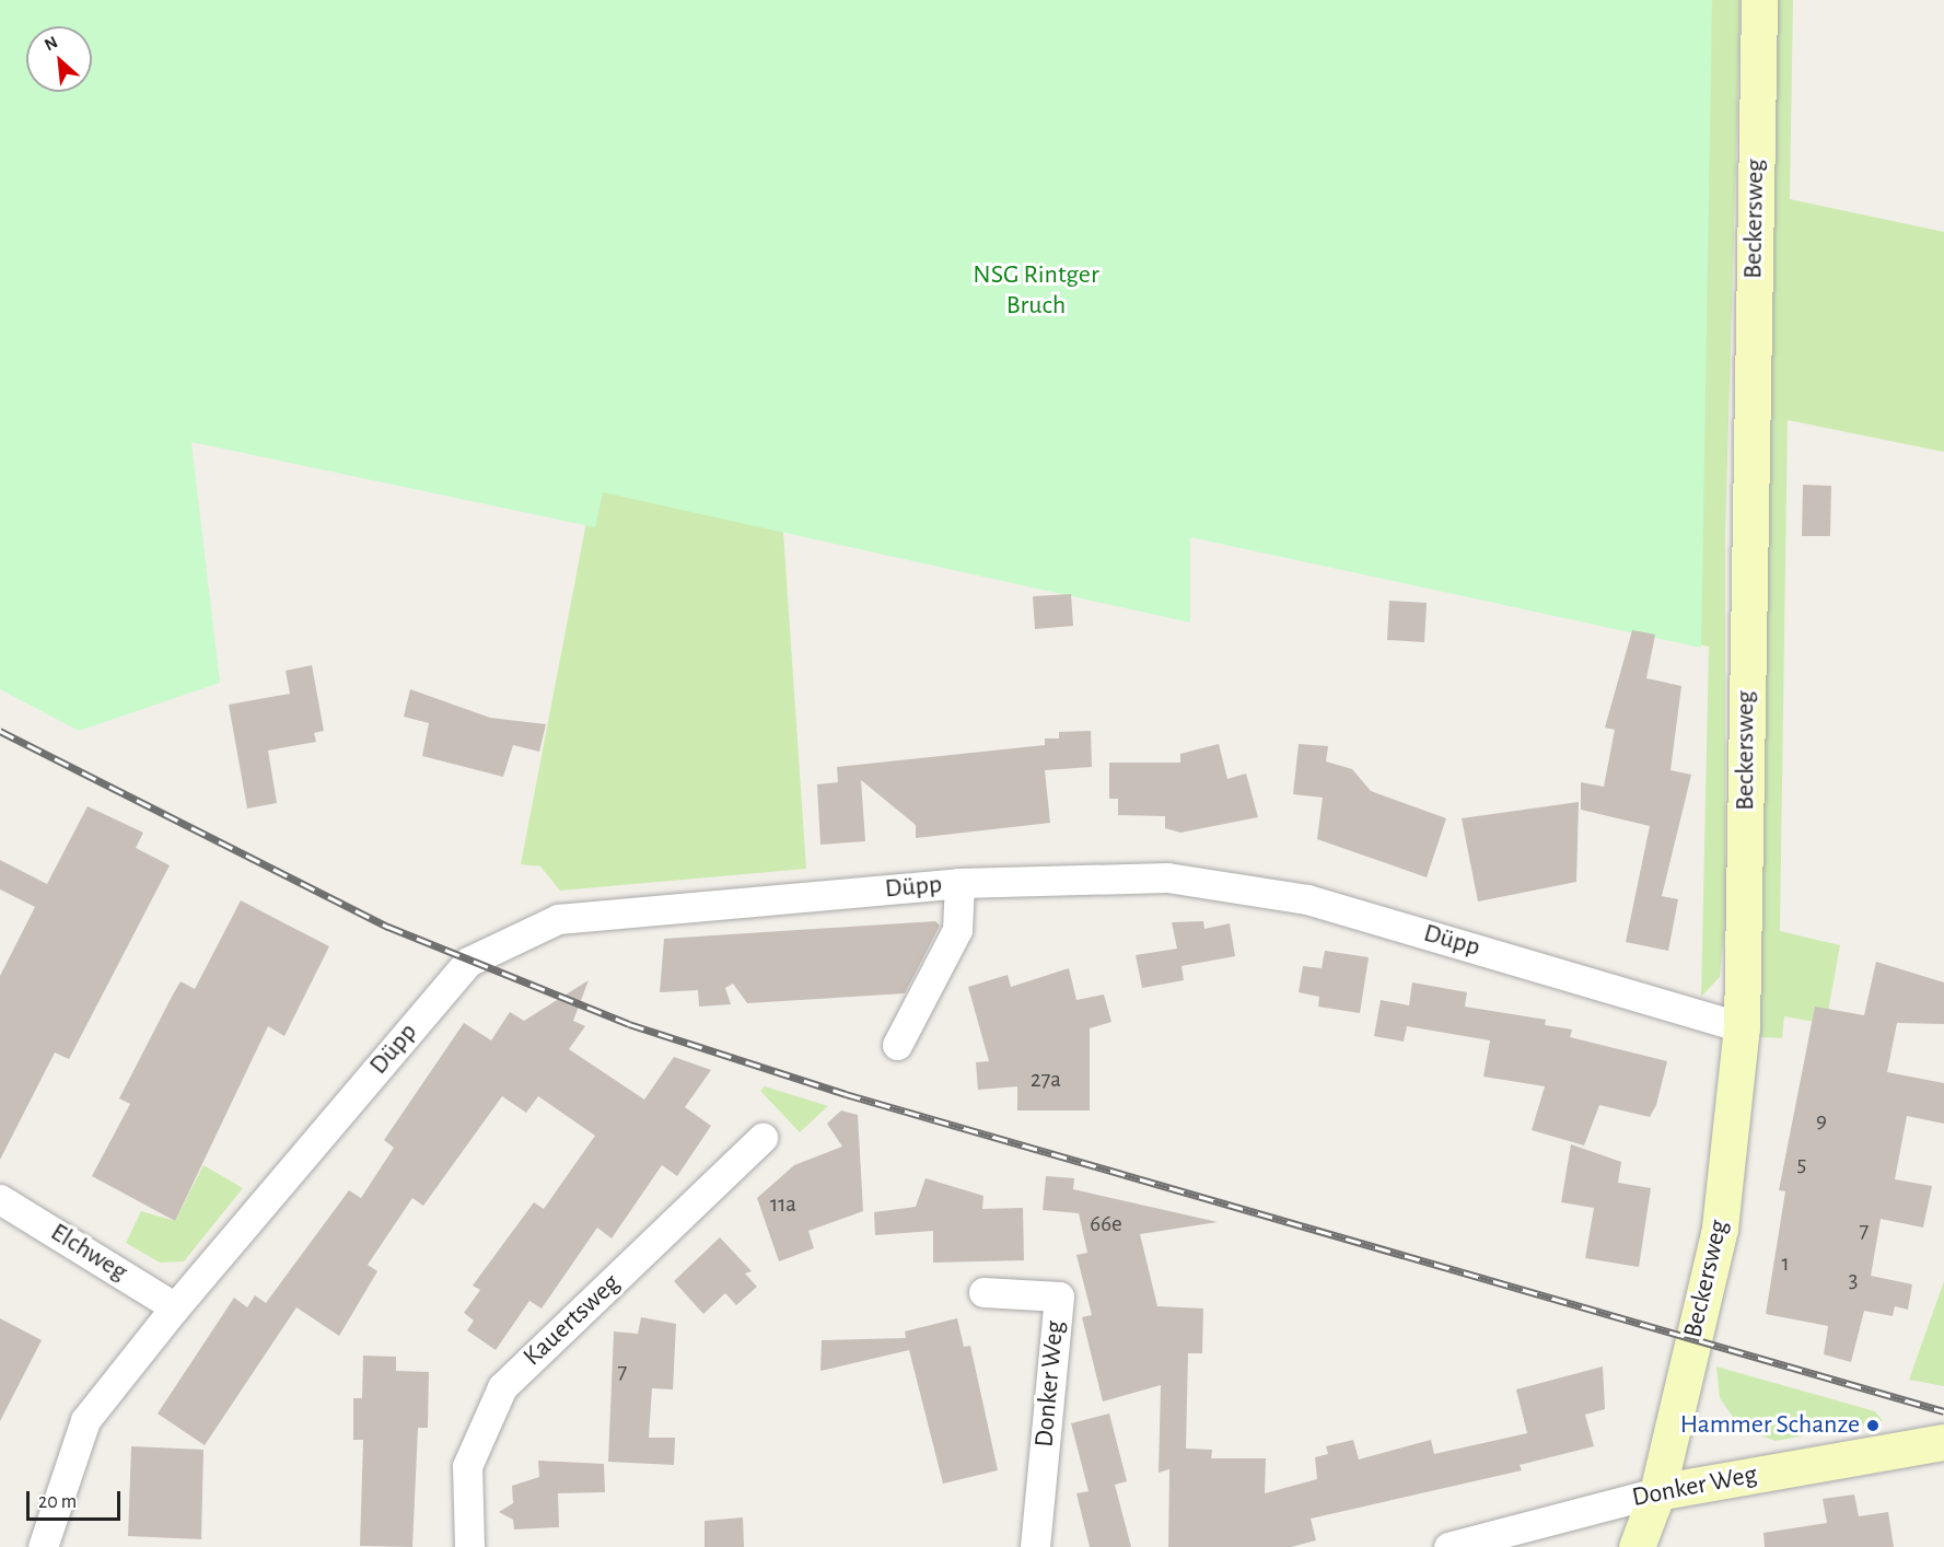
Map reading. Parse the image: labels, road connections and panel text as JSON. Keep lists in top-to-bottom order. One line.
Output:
{"streets":{"street":["Beckersweg","Düpp","Elchweg","Kauertsweg","Donker Weg"]},"crossings":[["Beckersweg","Düpp"],["Beckersweg","Donker Weg"],["Düpp","Elchweg"]],"parks":["NSG Rintger Bruch"],"places":["Hammer Schanze"],"house_numbers":["27a","9","5","11a","66e","7","1","3","7"],"scale_bar":"20 m","north":"top left"}
